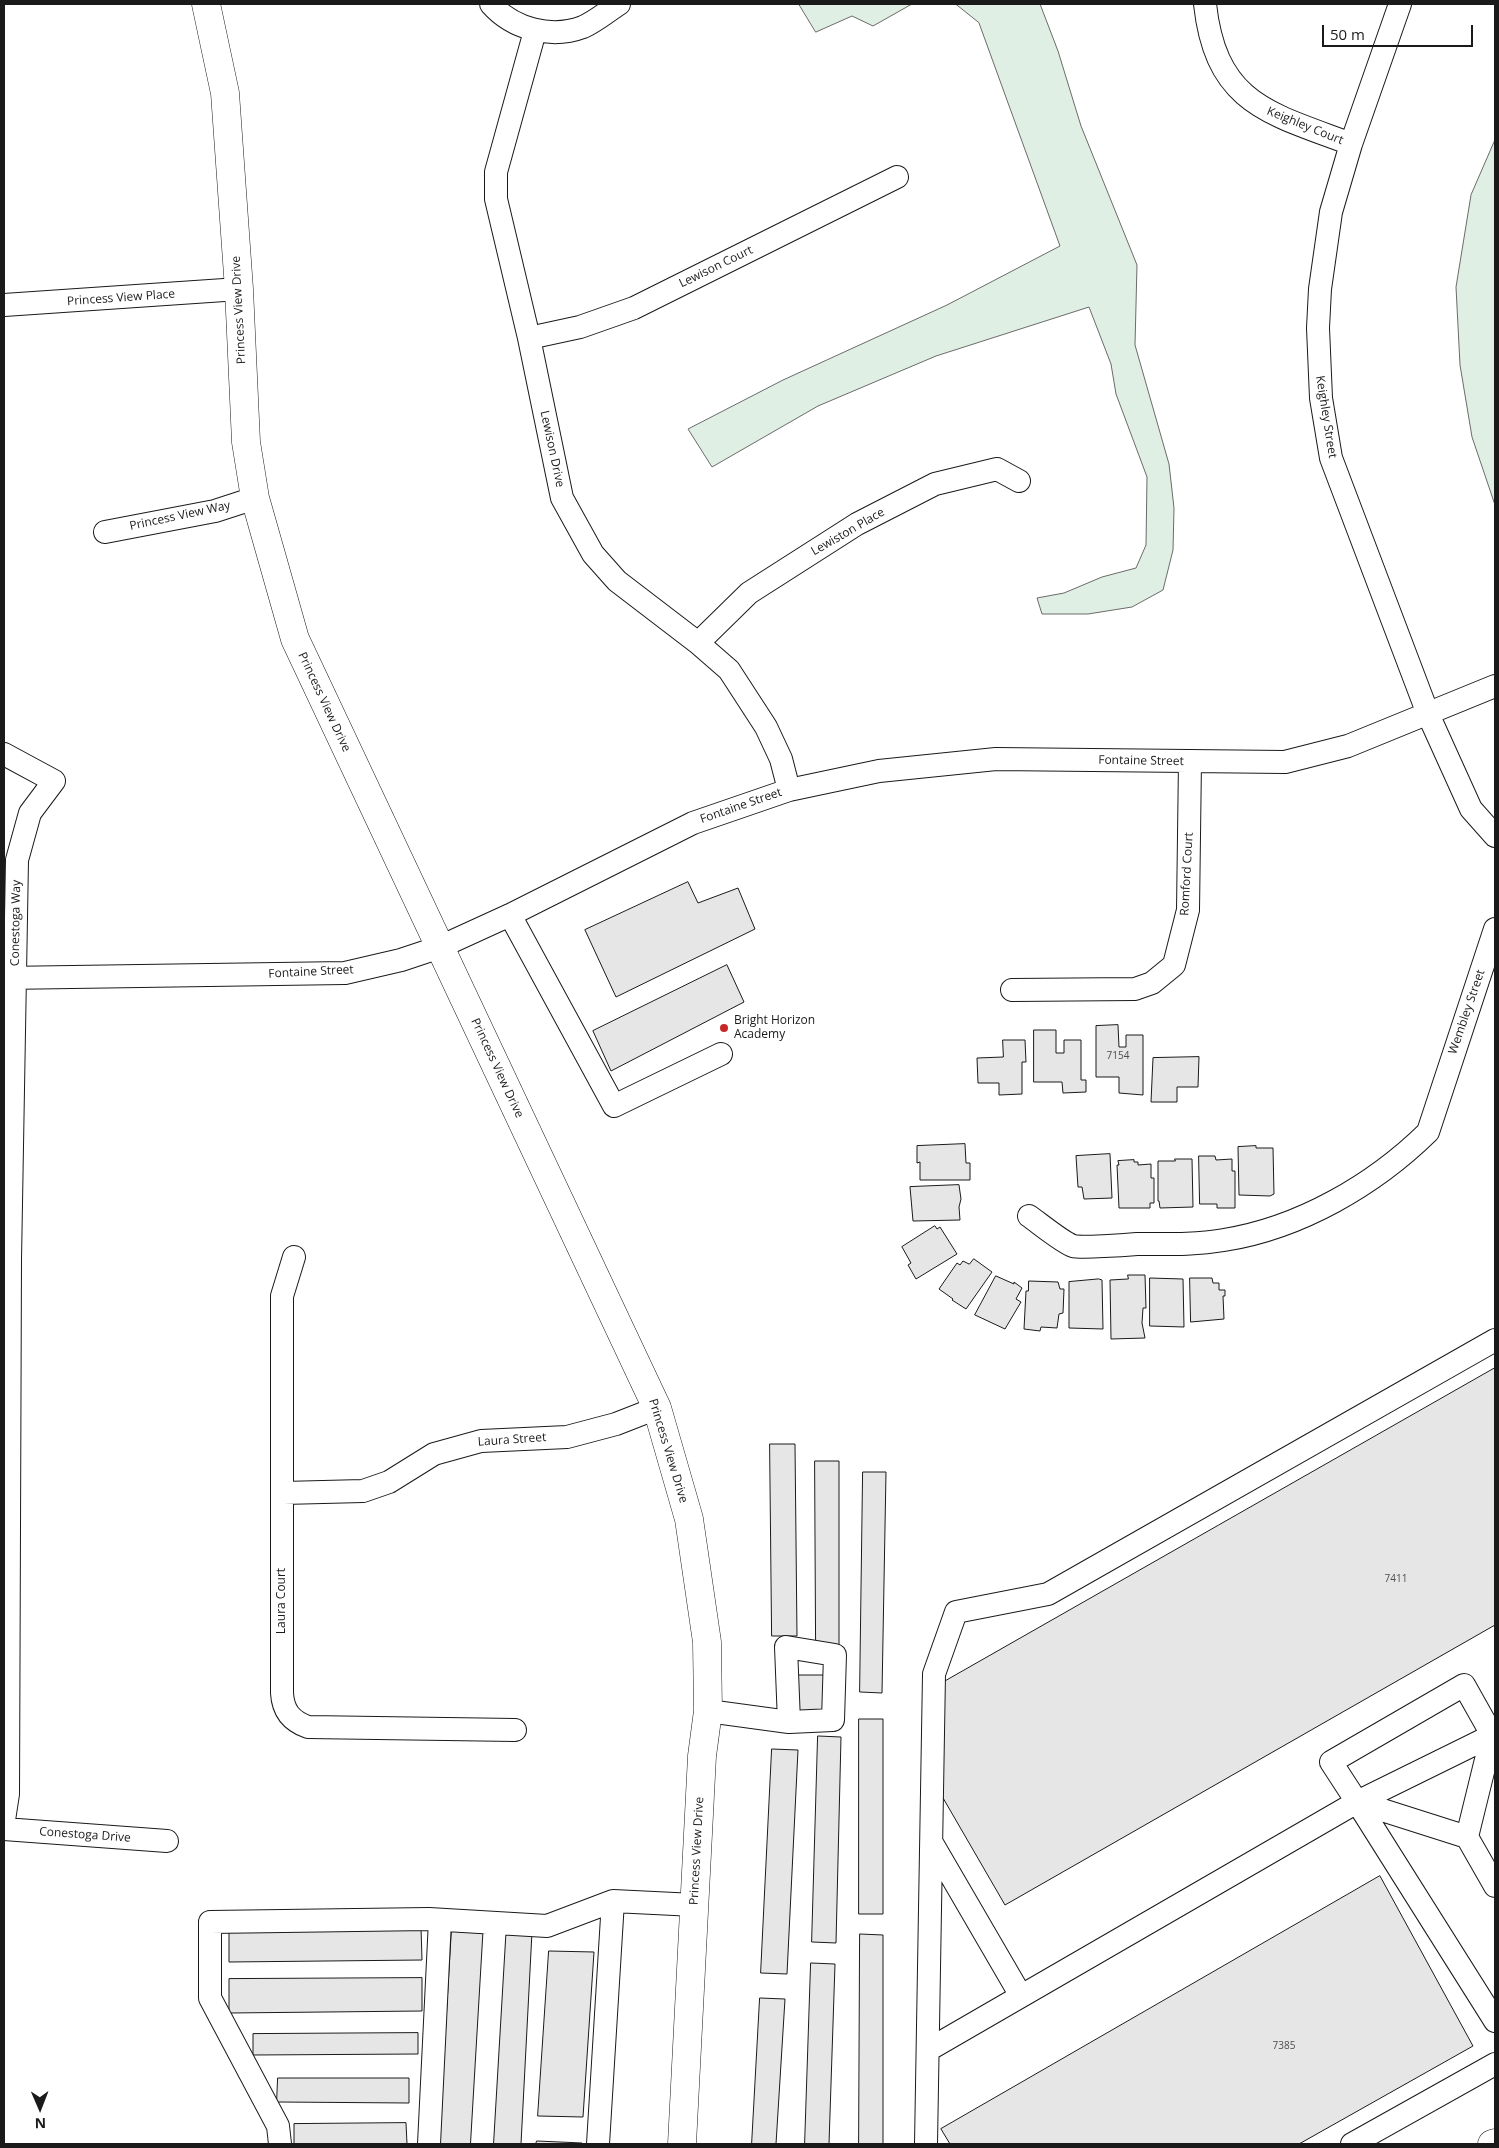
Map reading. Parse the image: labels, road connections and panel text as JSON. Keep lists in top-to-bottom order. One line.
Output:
{"streets":{"main road":["Princess View Drive"],"street":["Keighley Court","Lewison Court","Princess View Place","Keighley Street","Lewison Drive","Princess View Way","Lewiston Place","Fontaine Street","Romford Court","Conestoga Way","Wembley Street","Laura Street","Laura Court","Conestoga Drive"]},"crossings":[["Keighley Court","Keighley Street"],["Lewison Court","Lewison Drive"],["Princess View Place","Princess View Drive"],["Princess View Drive","Princess View Way"],["Princess View Drive","Fontaine Street"],["Princess View Drive","Laura Street"],["Keighley Street","Fontaine Street"],["Lewison Drive","Lewiston Place"],["Lewison Drive","Fontaine Street"],["Fontaine Street","Romford Court"],["Fontaine Street","Conestoga Way"],["Laura Street","Laura Court"]],"places":["Bright Horizon Academy"],"house_numbers":["7154","7411","7385"],"scale_bar":"50 m","north":"bottom"}
